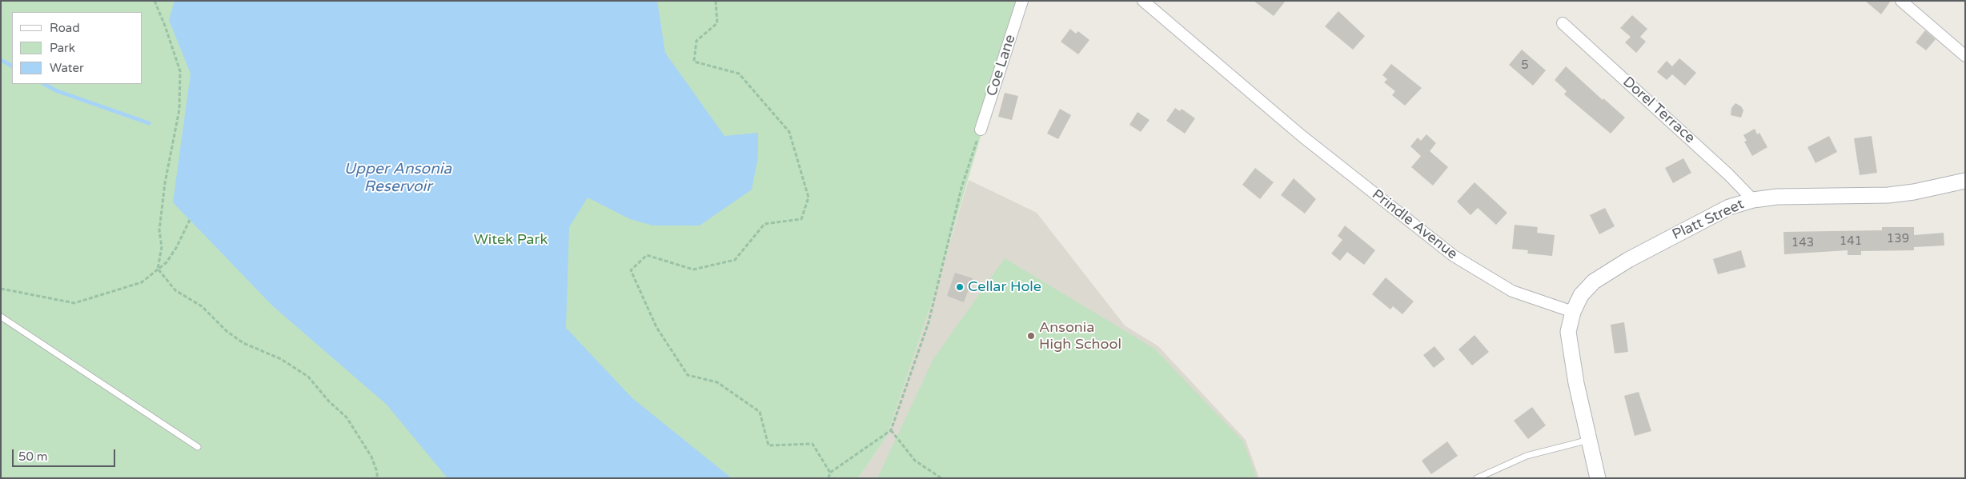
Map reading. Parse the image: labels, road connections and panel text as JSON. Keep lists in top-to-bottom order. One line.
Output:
{"streets":{"main road":["Platt Street"],"street":["Coe Lane","Dorel Terrace","Prindle Avenue"]},"crossings":[["Dorel Terrace","Platt Street"],["Platt Street","Prindle Avenue"]],"water":["Upper Ansonia Reservoir"],"parks":["Witek Park"],"places":["Cellar Hole","Ansonia High School"],"house_numbers":["5","139","141","143"],"legend":["Road","Park","Water"],"scale_bar":"50 m"}
